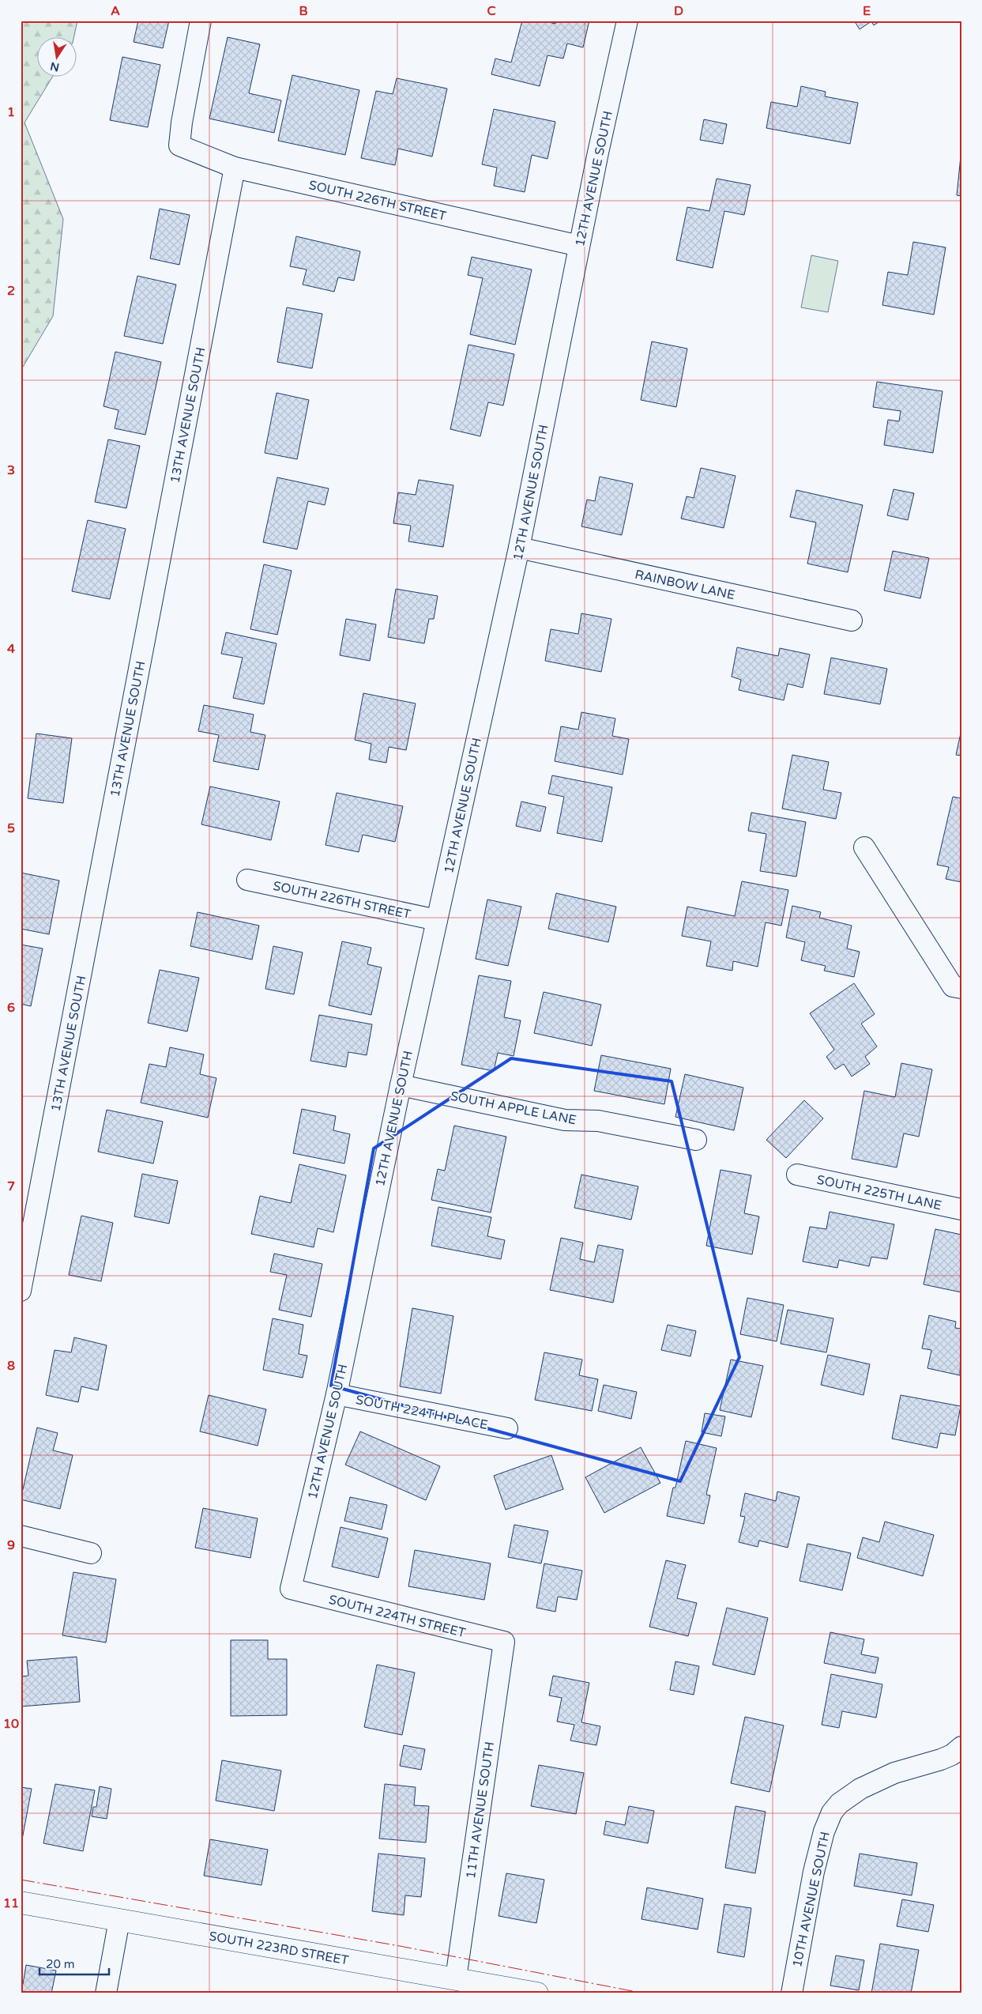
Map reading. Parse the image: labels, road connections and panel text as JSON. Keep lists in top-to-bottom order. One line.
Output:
{"streets":{"street":["12TH AVENUE SOUTH","SOUTH 226TH STREET","13TH AVENUE SOUTH","RAINBOW LANE","SOUTH APPLE LANE","SOUTH 225TH LANE","SOUTH 224TH PLACE","SOUTH 224TH STREET","11TH AVENUE SOUTH","10TH AVENUE SOUTH","SOUTH 223RD STREET"]},"crossings":[["12TH AVENUE SOUTH","SOUTH 226TH STREET"],["12TH AVENUE SOUTH","RAINBOW LANE"],["12TH AVENUE SOUTH","SOUTH APPLE LANE"],["12TH AVENUE SOUTH","SOUTH 224TH PLACE"],["12TH AVENUE SOUTH","SOUTH 224TH STREET"],["SOUTH 226TH STREET","13TH AVENUE SOUTH"],["SOUTH 224TH STREET","11TH AVENUE SOUTH"],["11TH AVENUE SOUTH","SOUTH 223RD STREET"]],"scale_bar":"20 m","north":"bottom","grid":{"columns":["A","B","C","D","E"],"rows":["1","2","3","4","5","6","7","8","9","10","11"]}}
